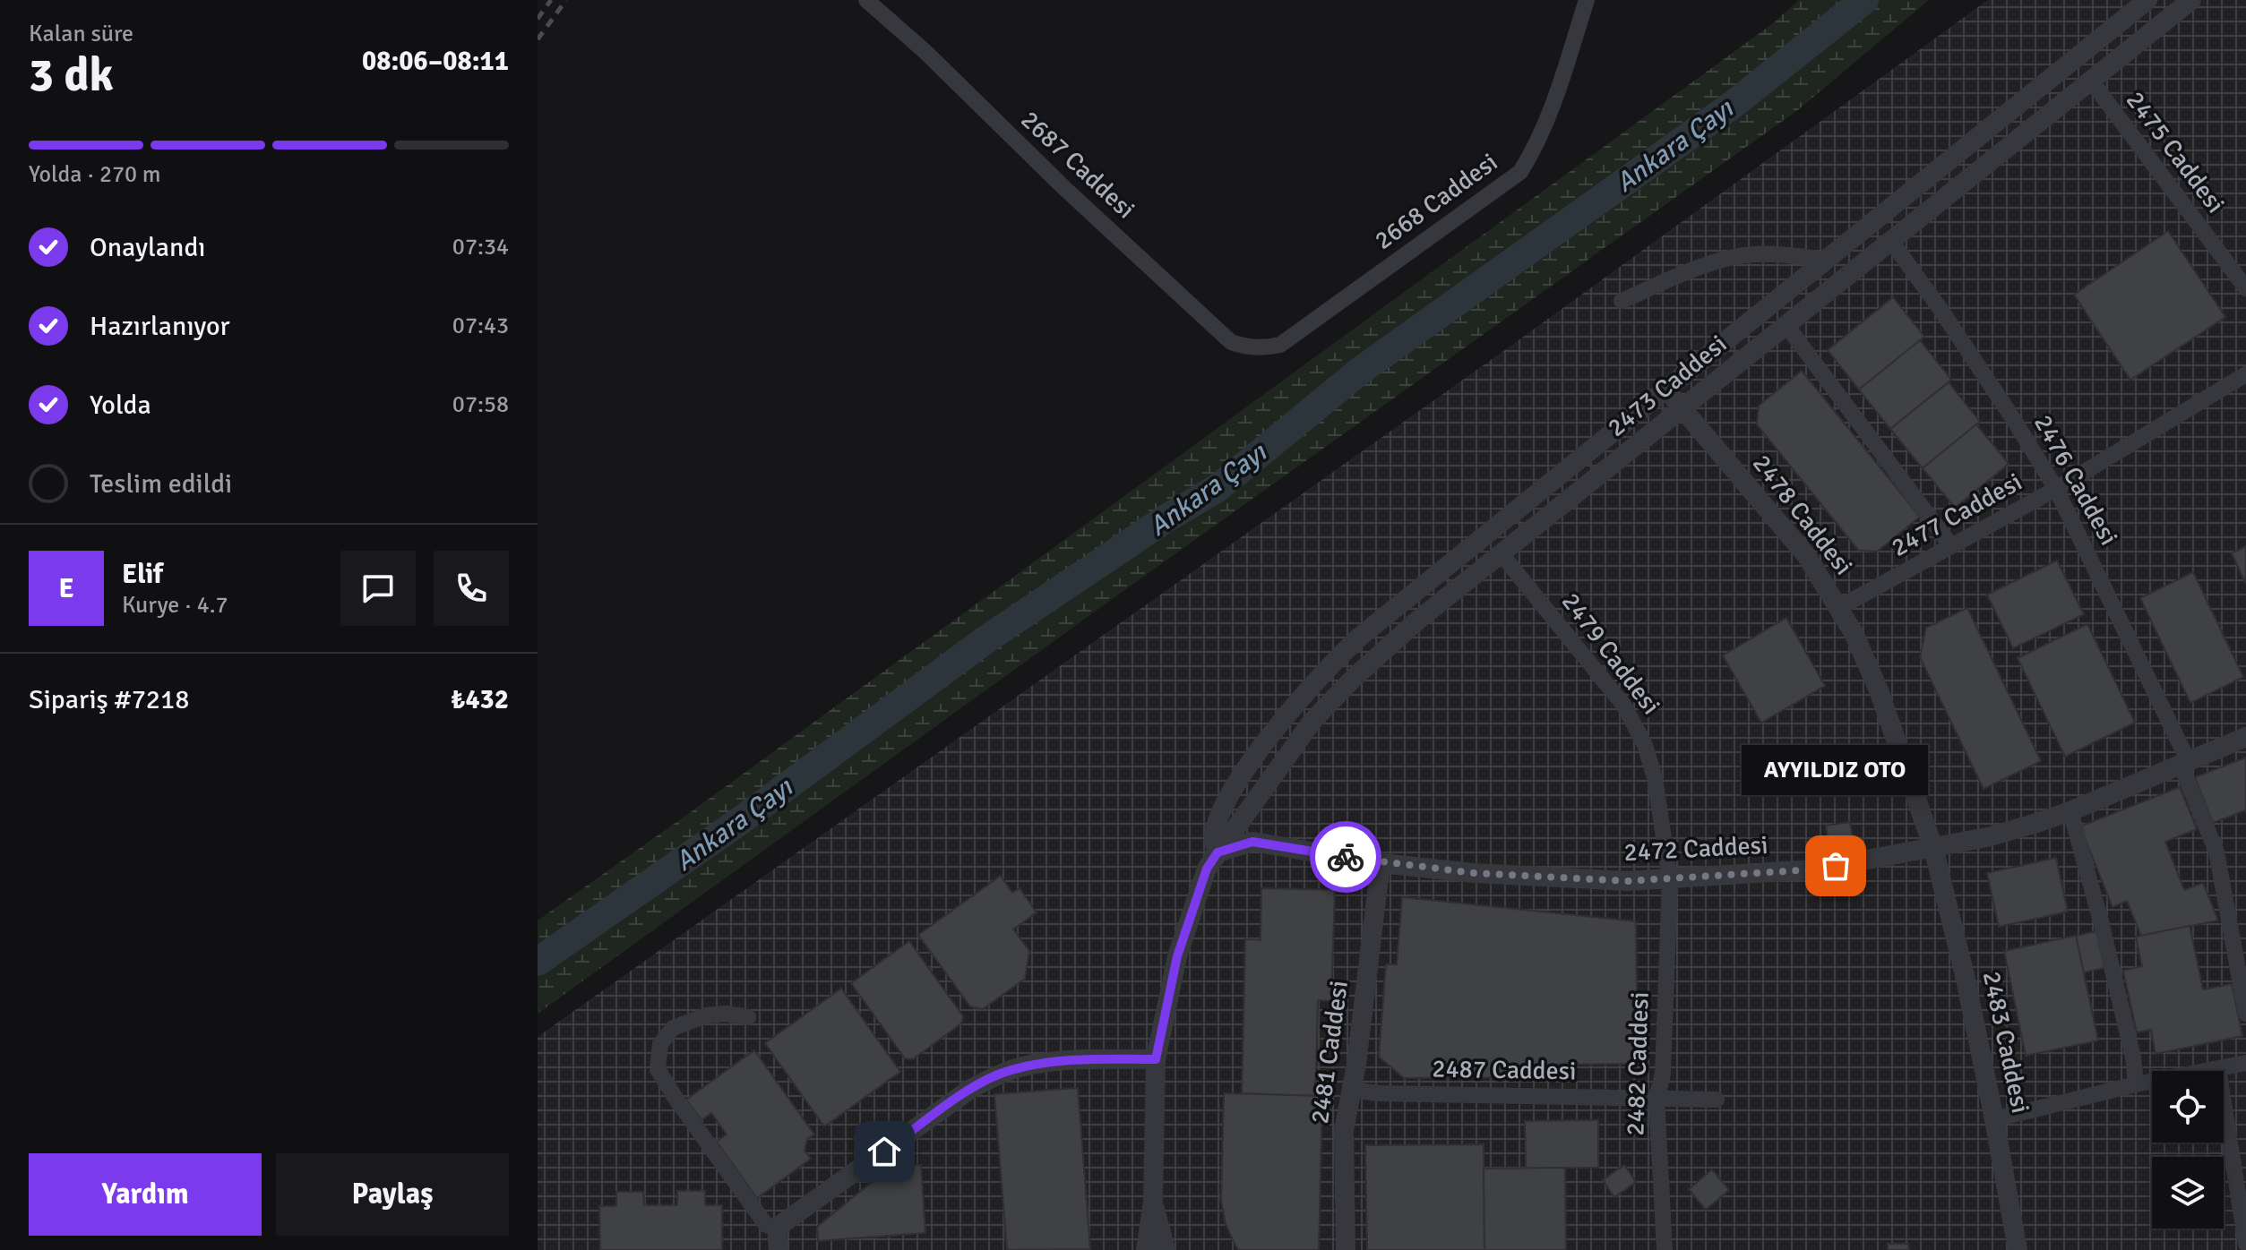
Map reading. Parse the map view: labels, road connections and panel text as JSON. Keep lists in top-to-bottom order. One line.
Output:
{"streets":{"street":["2475 Caddesi","2687 Caddesi","2668 Caddesi","2473 Caddesi","2476 Caddesi","2478 Caddesi","2477 Caddesi","2479 Caddesi","2472 Caddesi","2483 Caddesi","2481 Caddesi","2482 Caddesi","2487 Caddesi"]},"crossings":[["2475 Caddesi","2473 Caddesi"],["2687 Caddesi","2668 Caddesi"],["2473 Caddesi","2476 Caddesi"],["2473 Caddesi","2478 Caddesi"],["2473 Caddesi","2479 Caddesi"],["2473 Caddesi","2472 Caddesi"],["2476 Caddesi","2477 Caddesi"],["2476 Caddesi","2472 Caddesi"],["2478 Caddesi","2477 Caddesi"],["2478 Caddesi","2472 Caddesi"],["2478 Caddesi","2483 Caddesi"],["2479 Caddesi","2472 Caddesi"],["2479 Caddesi","2482 Caddesi"],["2472 Caddesi","2483 Caddesi"],["2472 Caddesi","2481 Caddesi"],["2472 Caddesi","2482 Caddesi"],["2481 Caddesi","2487 Caddesi"],["2482 Caddesi","2487 Caddesi"]],"water":["Ankara Çayı"],"places":["AYYILDIZ OTO"],"page":{"heading":["3 dk","Kalan süre","08:06–08:11"],"panel":["Elif","Kurye · 4.7","Sipariş #7218","₺432"],"bar":"Yolda · 270 m","list":[["Onaylandı","07:34"],["Hazırlanıyor","07:43"],["Yolda","07:58"],"Teslim edildi"],"round":"E","bubble":"AYYILDIZ OTO","buttons":["Yardım","Paylaş"]}}
